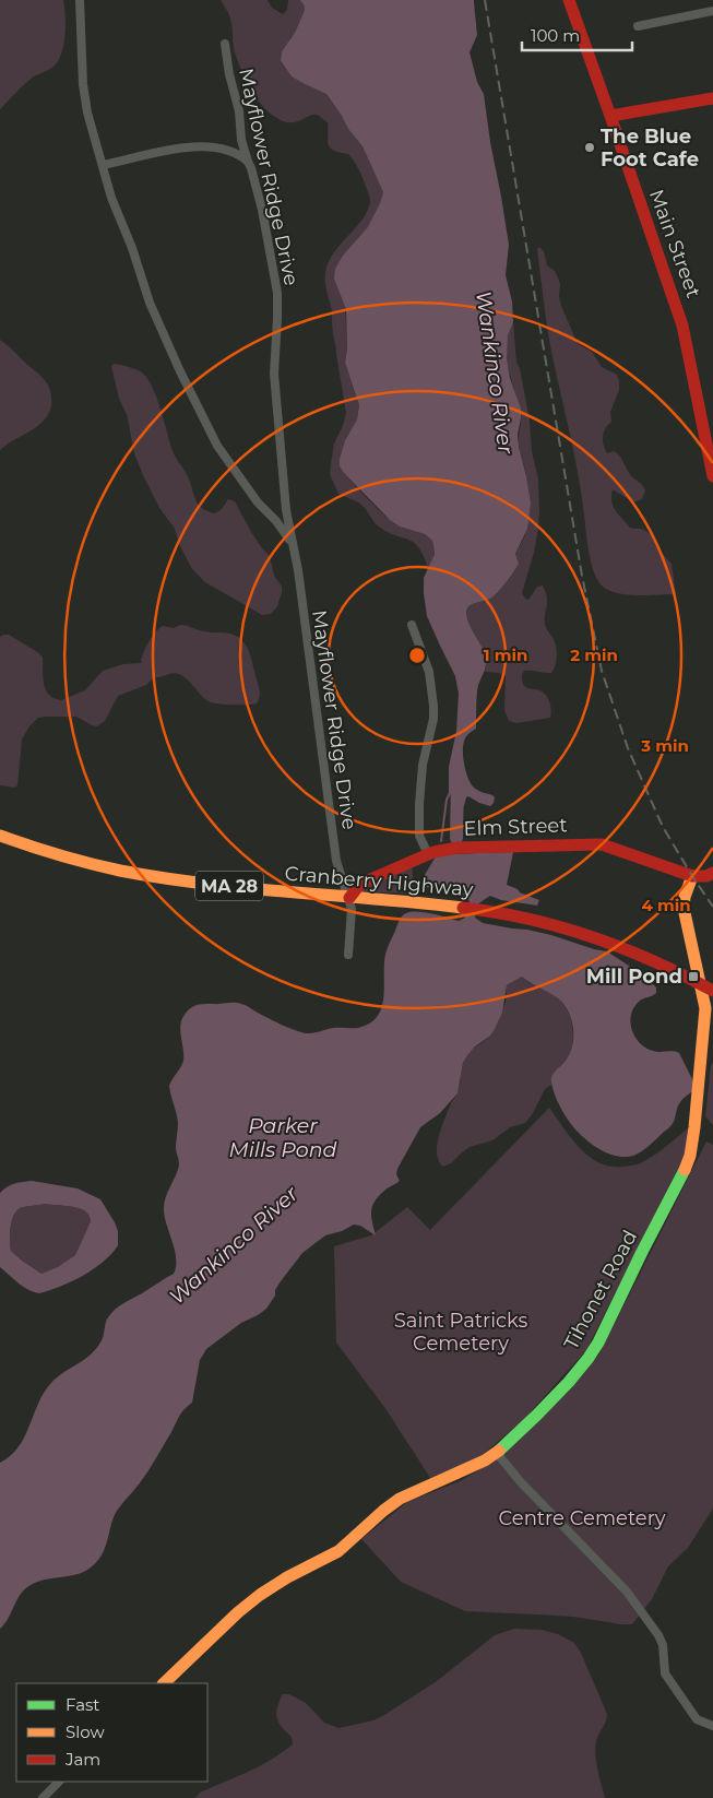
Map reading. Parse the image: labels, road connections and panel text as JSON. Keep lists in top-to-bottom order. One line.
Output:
{"streets":{"main road":["Main Street","Elm Street","Cranberry Highway","MA 28","Tihonet Road"],"street":["Mayflower Ridge Drive"]},"crossings":[["Mayflower Ridge Drive","Elm Street"],["Mayflower Ridge Drive","Cranberry Highway"],["Elm Street","Cranberry Highway"],["Elm Street","Tihonet Road"],["Cranberry Highway","Tihonet Road"]],"water":["Wankinco River","Parker Mills Pond"],"parks":["Saint Patricks Cemetery","Centre Cemetery"],"places":{"other":["The Blue Foot Cafe"],"transit":["Mill Pond"]},"legend":["Fast","Slow","Jam"],"scale_bar":"100 m","rings":["1 min","2 min","3 min","4 min"]}
